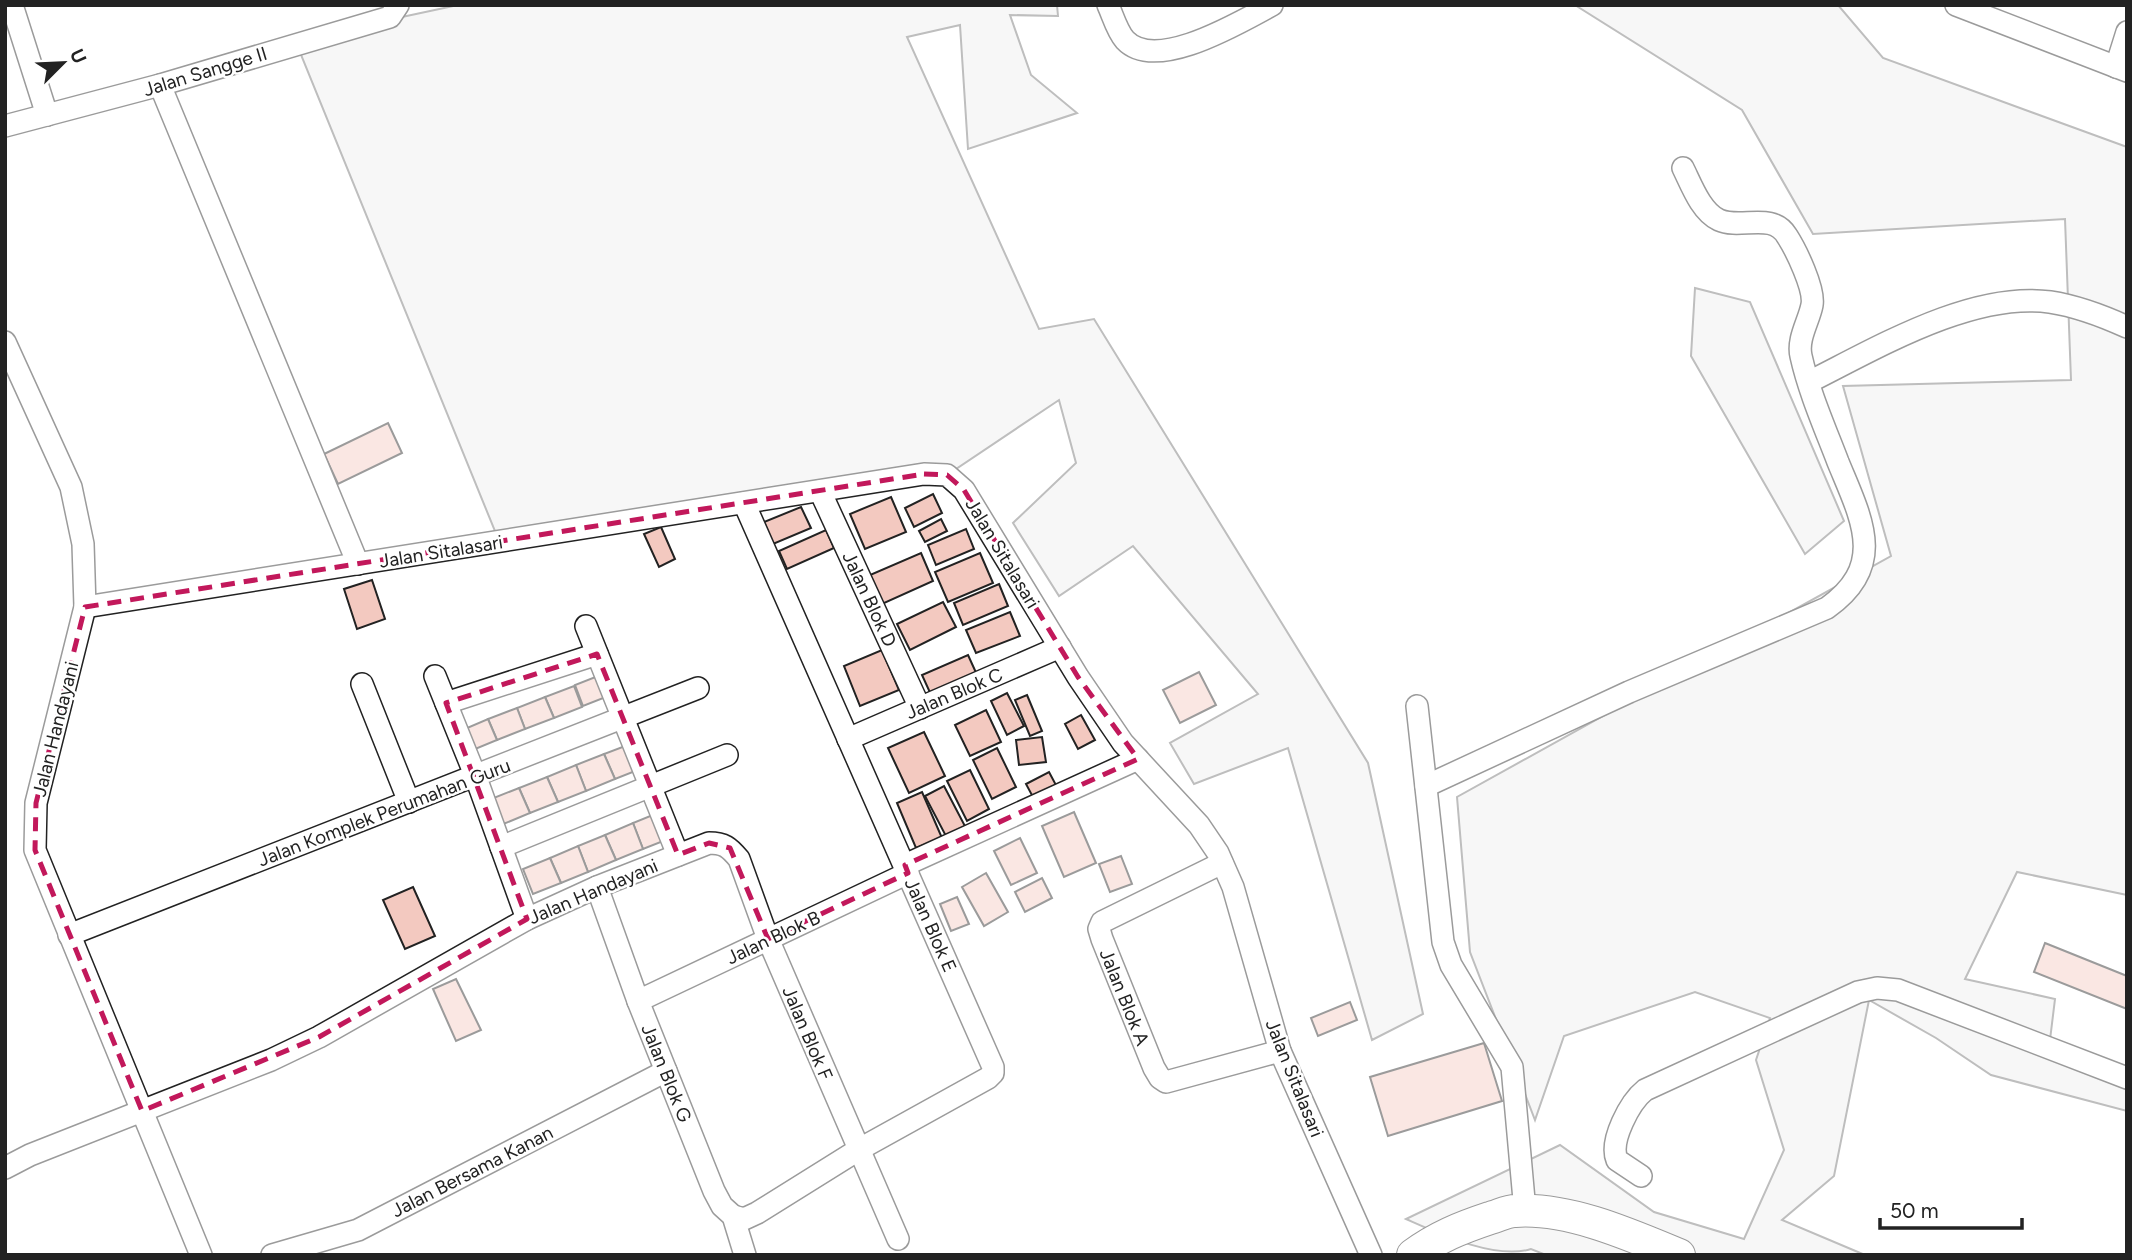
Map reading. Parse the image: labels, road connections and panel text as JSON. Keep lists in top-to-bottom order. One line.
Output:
{"streets":{"street":["Jalan Sangge II","Jalan Sitalasari","Jalan Blok D","Jalan Blok C","Jalan Handayani","Jalan Komplek Perumahan Guru","Jalan Blok E","Jalan Blok B","Jalan Blok A","Jalan Blok F","Jalan Blok G","Jalan Bersama Kanan"]},"crossings":[["Jalan Sitalasari","Jalan Blok D"],["Jalan Sitalasari","Jalan Blok C"],["Jalan Sitalasari","Jalan Handayani"],["Jalan Sitalasari","Jalan Blok E"],["Jalan Sitalasari","Jalan Blok B"],["Jalan Sitalasari","Jalan Blok A"],["Jalan Blok D","Jalan Blok C"],["Jalan Blok C","Jalan Blok E"],["Jalan Handayani","Jalan Komplek Perumahan Guru"],["Jalan Handayani","Jalan Blok F"],["Jalan Handayani","Jalan Blok G"],["Jalan Blok E","Jalan Blok B"],["Jalan Blok E","Jalan Blok F"],["Jalan Blok E","Jalan Blok G"],["Jalan Blok B","Jalan Blok F"],["Jalan Blok B","Jalan Blok G"],["Jalan Blok G","Jalan Bersama Kanan"]],"scale_bar":"50 m","north":"top right"}
